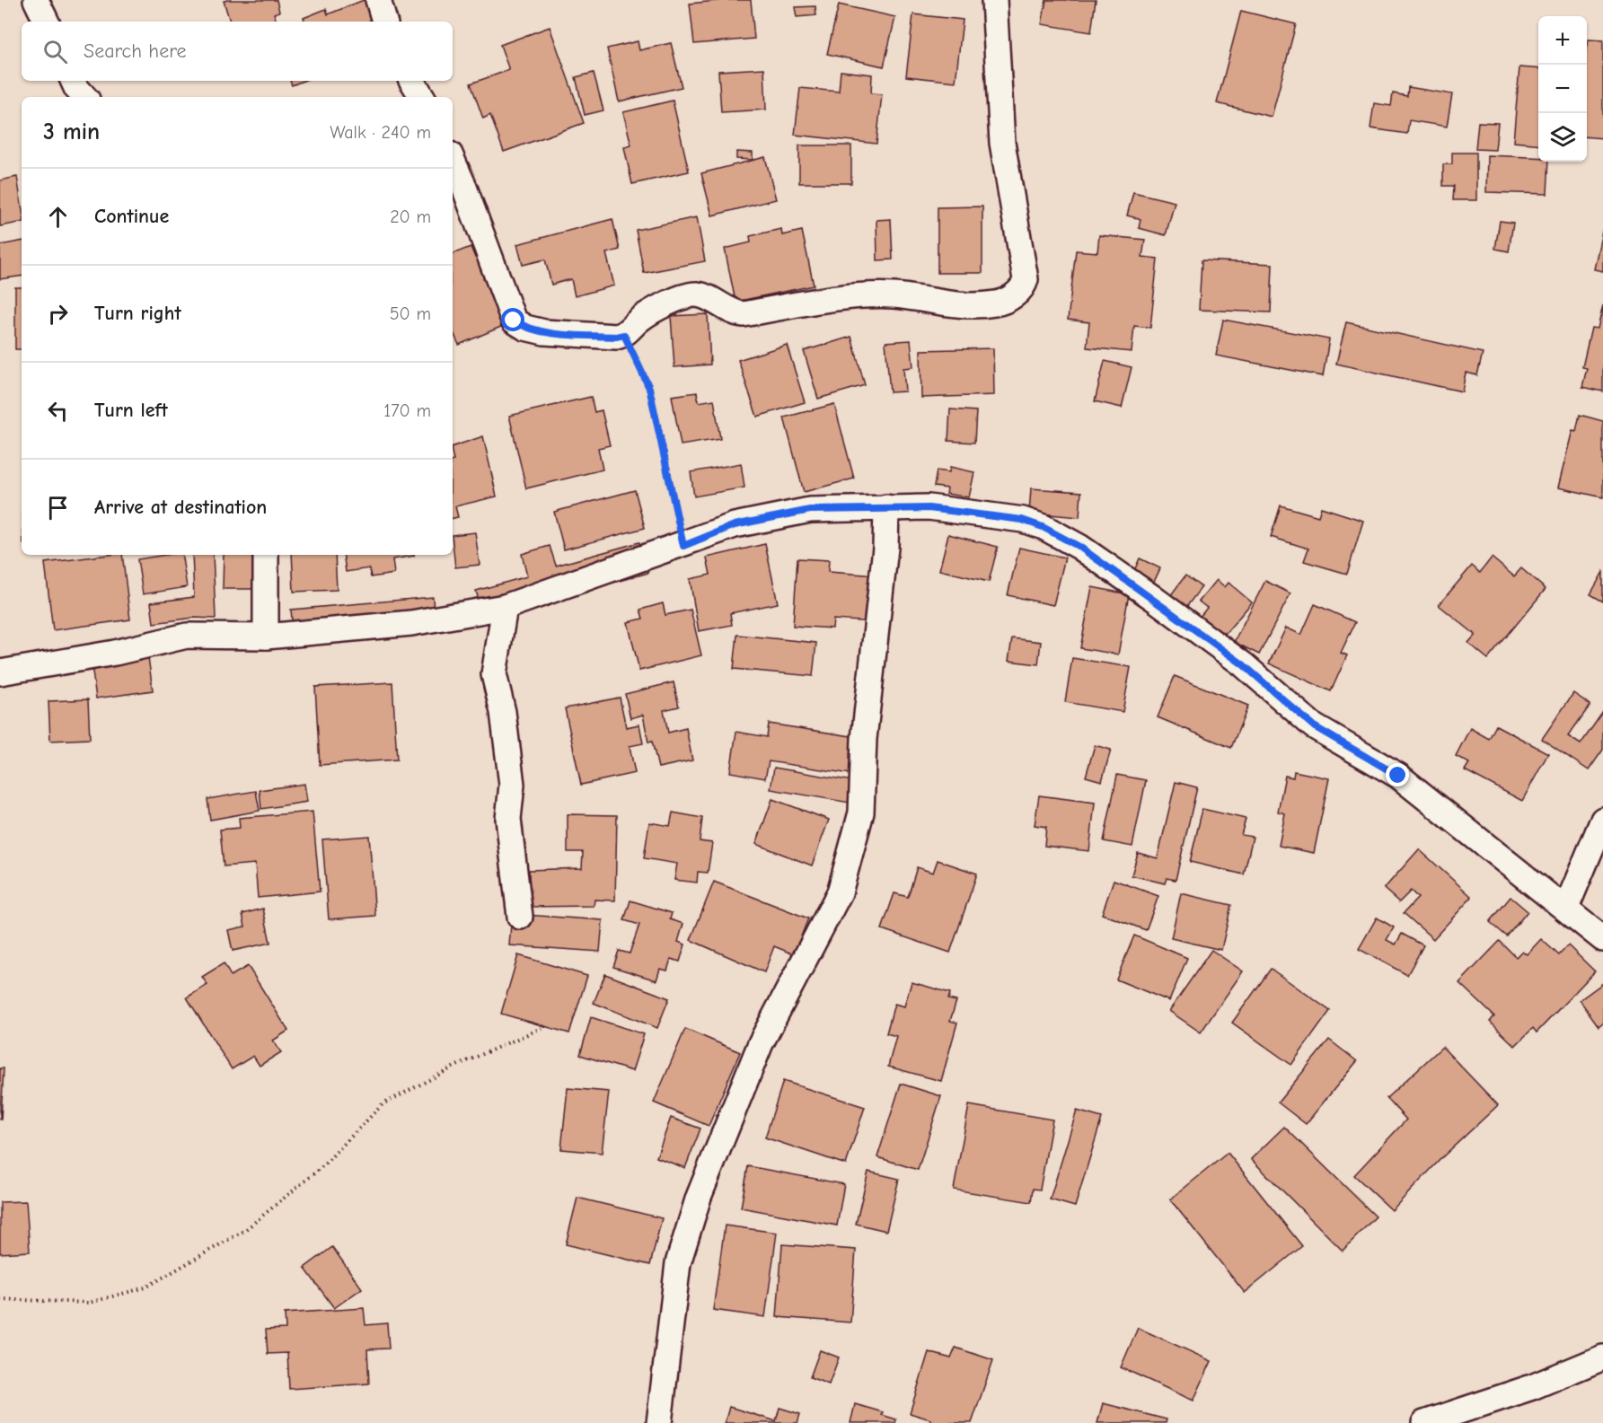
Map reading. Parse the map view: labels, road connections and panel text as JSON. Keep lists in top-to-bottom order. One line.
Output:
{"page":{"map_buttons":["+","−"],"search":"Search here","heading":["3 min","Walk · 240 m"],"list":[["Continue","20 m"],["Turn right","50 m"],["Turn left","170 m"],"Arrive at destination"]}}
